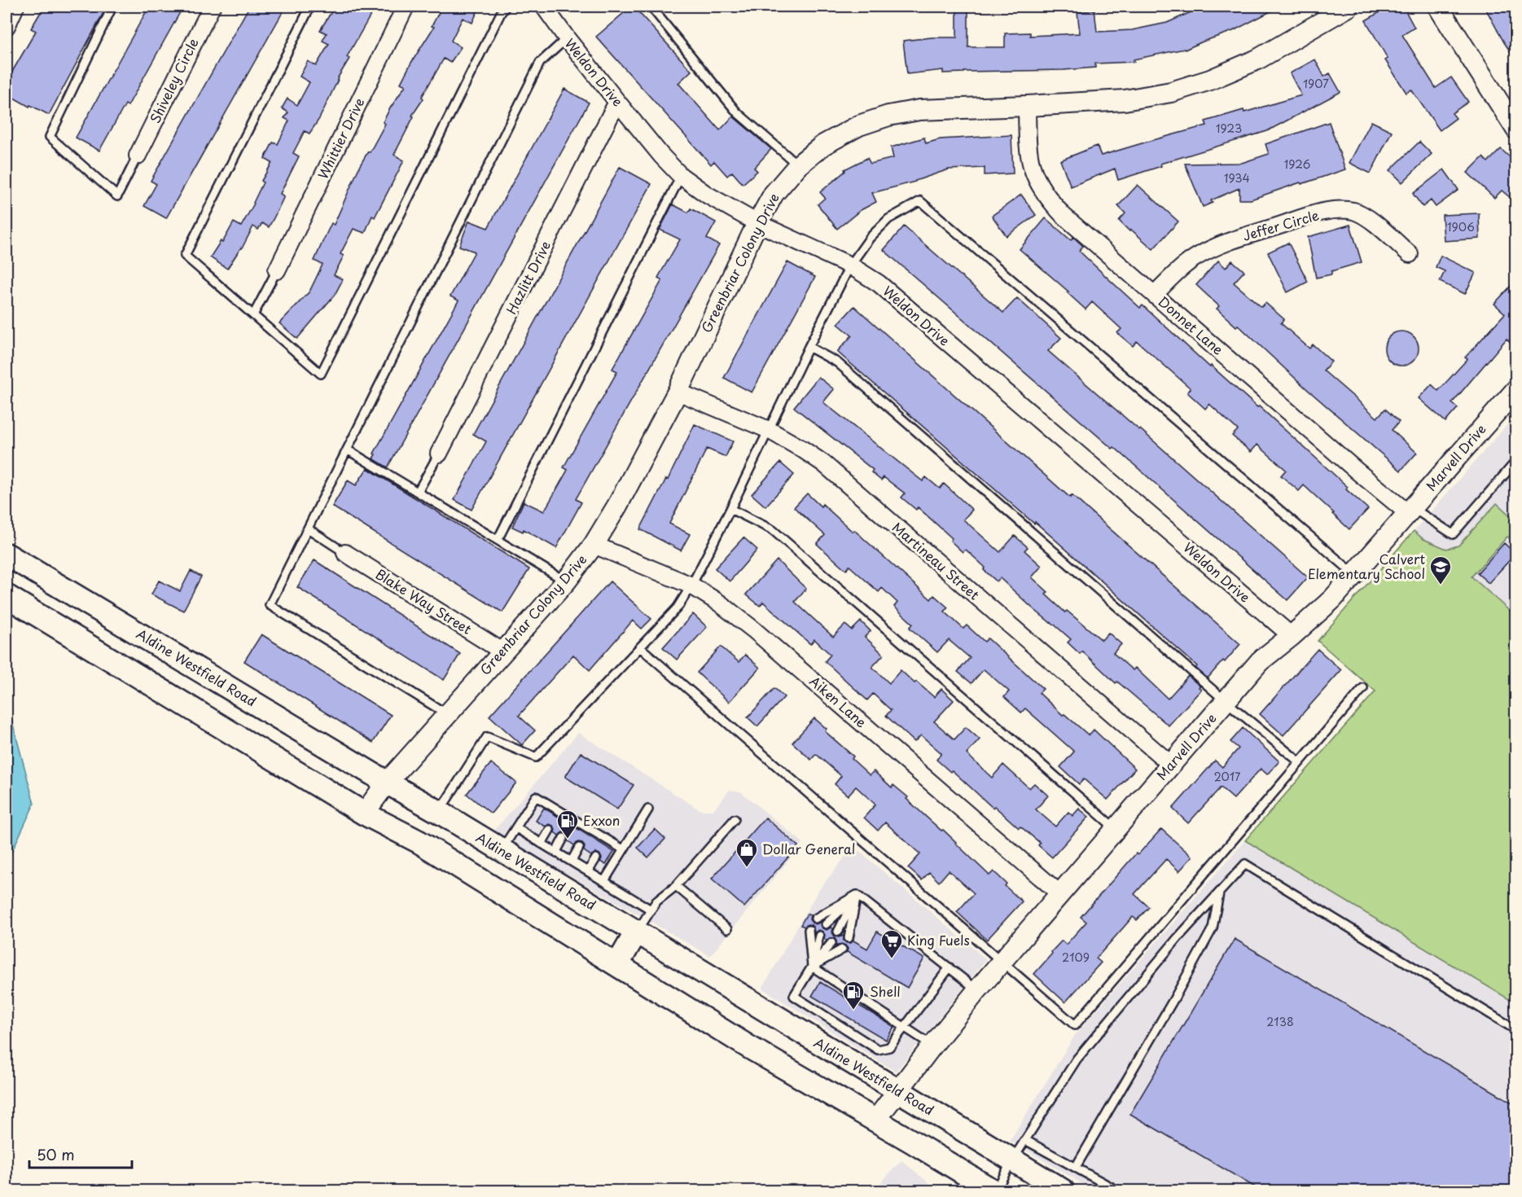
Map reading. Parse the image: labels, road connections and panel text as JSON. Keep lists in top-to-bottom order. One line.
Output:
{"streets":{"main road":["Aldine Westfield Road"],"street":["Weldon Drive","Shiveley Circle","Whittier Drive","Jeffer Circle","Greenbriar Colony Drive","Hazlitt Drive","Donnet Lane","Marvell Drive","Martineau Street","Blake Way Street","Aiken Lane"]},"crossings":[["Weldon Drive","Greenbriar Colony Drive"],["Weldon Drive","Hazlitt Drive"],["Weldon Drive","Marvell Drive"],["Jeffer Circle","Donnet Lane"],["Greenbriar Colony Drive","Donnet Lane"],["Greenbriar Colony Drive","Martineau Street"],["Greenbriar Colony Drive","Blake Way Street"],["Greenbriar Colony Drive","Aldine Westfield Road"],["Greenbriar Colony Drive","Aiken Lane"],["Donnet Lane","Marvell Drive"],["Marvell Drive","Martineau Street"],["Marvell Drive","Aldine Westfield Road"],["Marvell Drive","Aiken Lane"]],"places":{"school or university":["Calvert Elementary School"],"fuel station":["Exxon","Shell"],"shop":["Dollar General"],"supermarket":["King Fuels"]},"house_numbers":["1907","1923","1926","1934","1906","2017","2109","2138"],"scale_bar":"50 m"}
